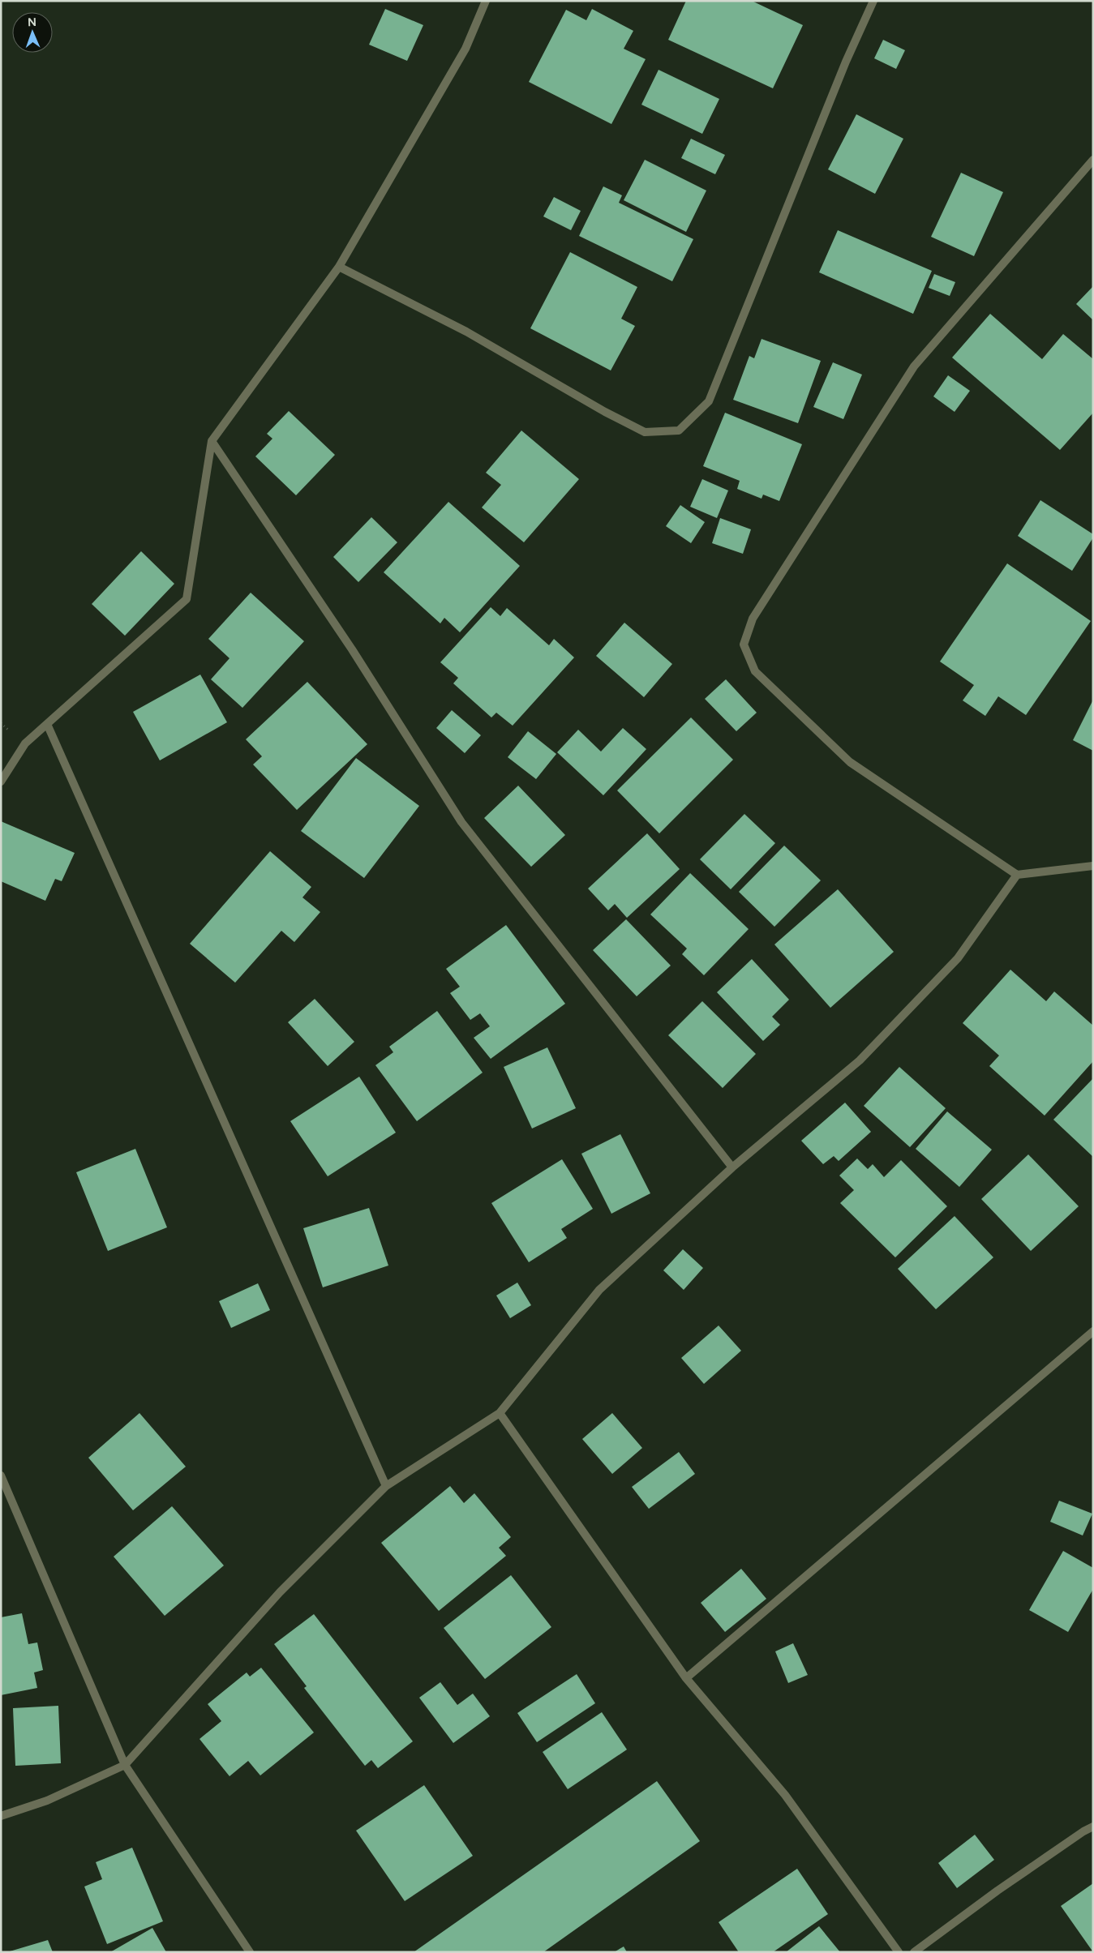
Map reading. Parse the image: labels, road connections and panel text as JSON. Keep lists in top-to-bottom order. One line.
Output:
{"north":"top"}
